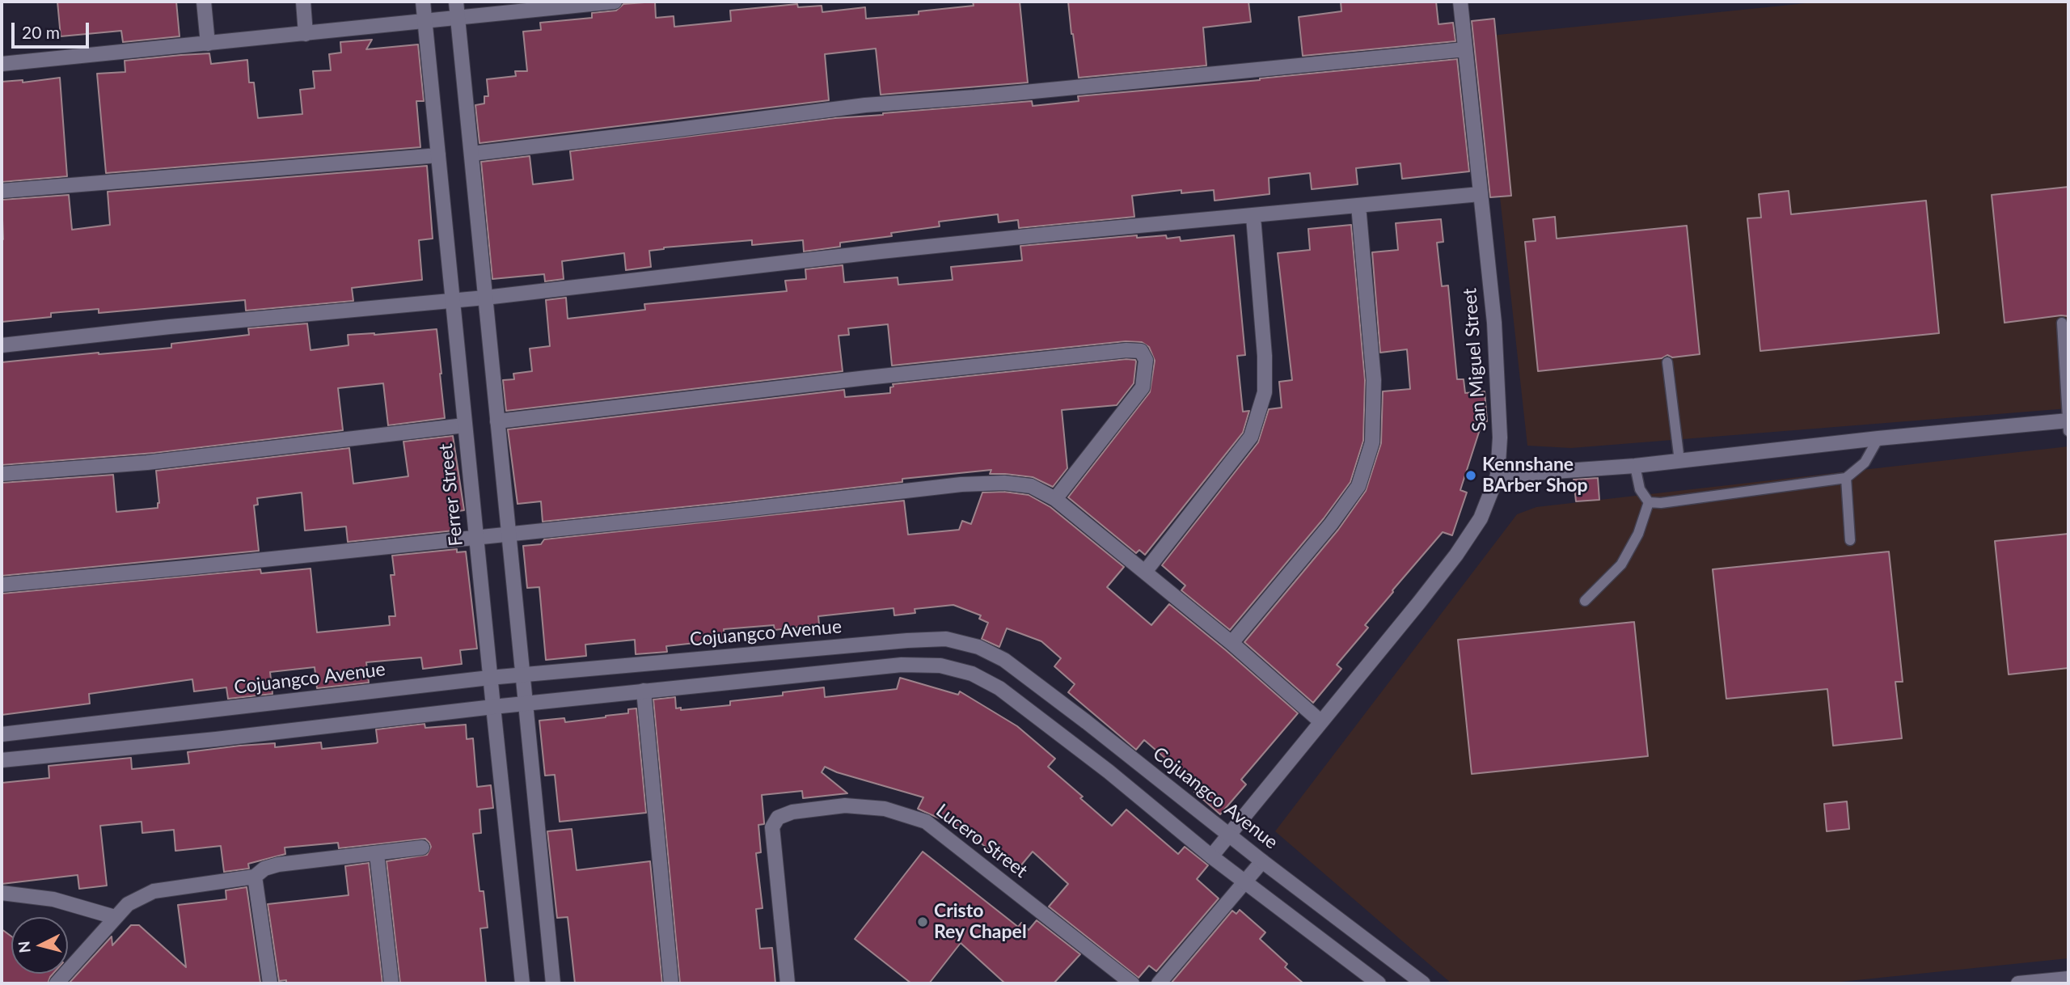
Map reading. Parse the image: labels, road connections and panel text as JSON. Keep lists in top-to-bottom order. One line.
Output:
{"streets":{"street":["San Miguel Street","Ferrer Street","Cojuangco Avenue","Lucero Street"]},"crossings":[["San Miguel Street","Cojuangco Avenue"],["Ferrer Street","Cojuangco Avenue"]],"places":["Kennshane BArber Shop","Cristo Rey Chapel"],"scale_bar":"20 m","north":"left"}
